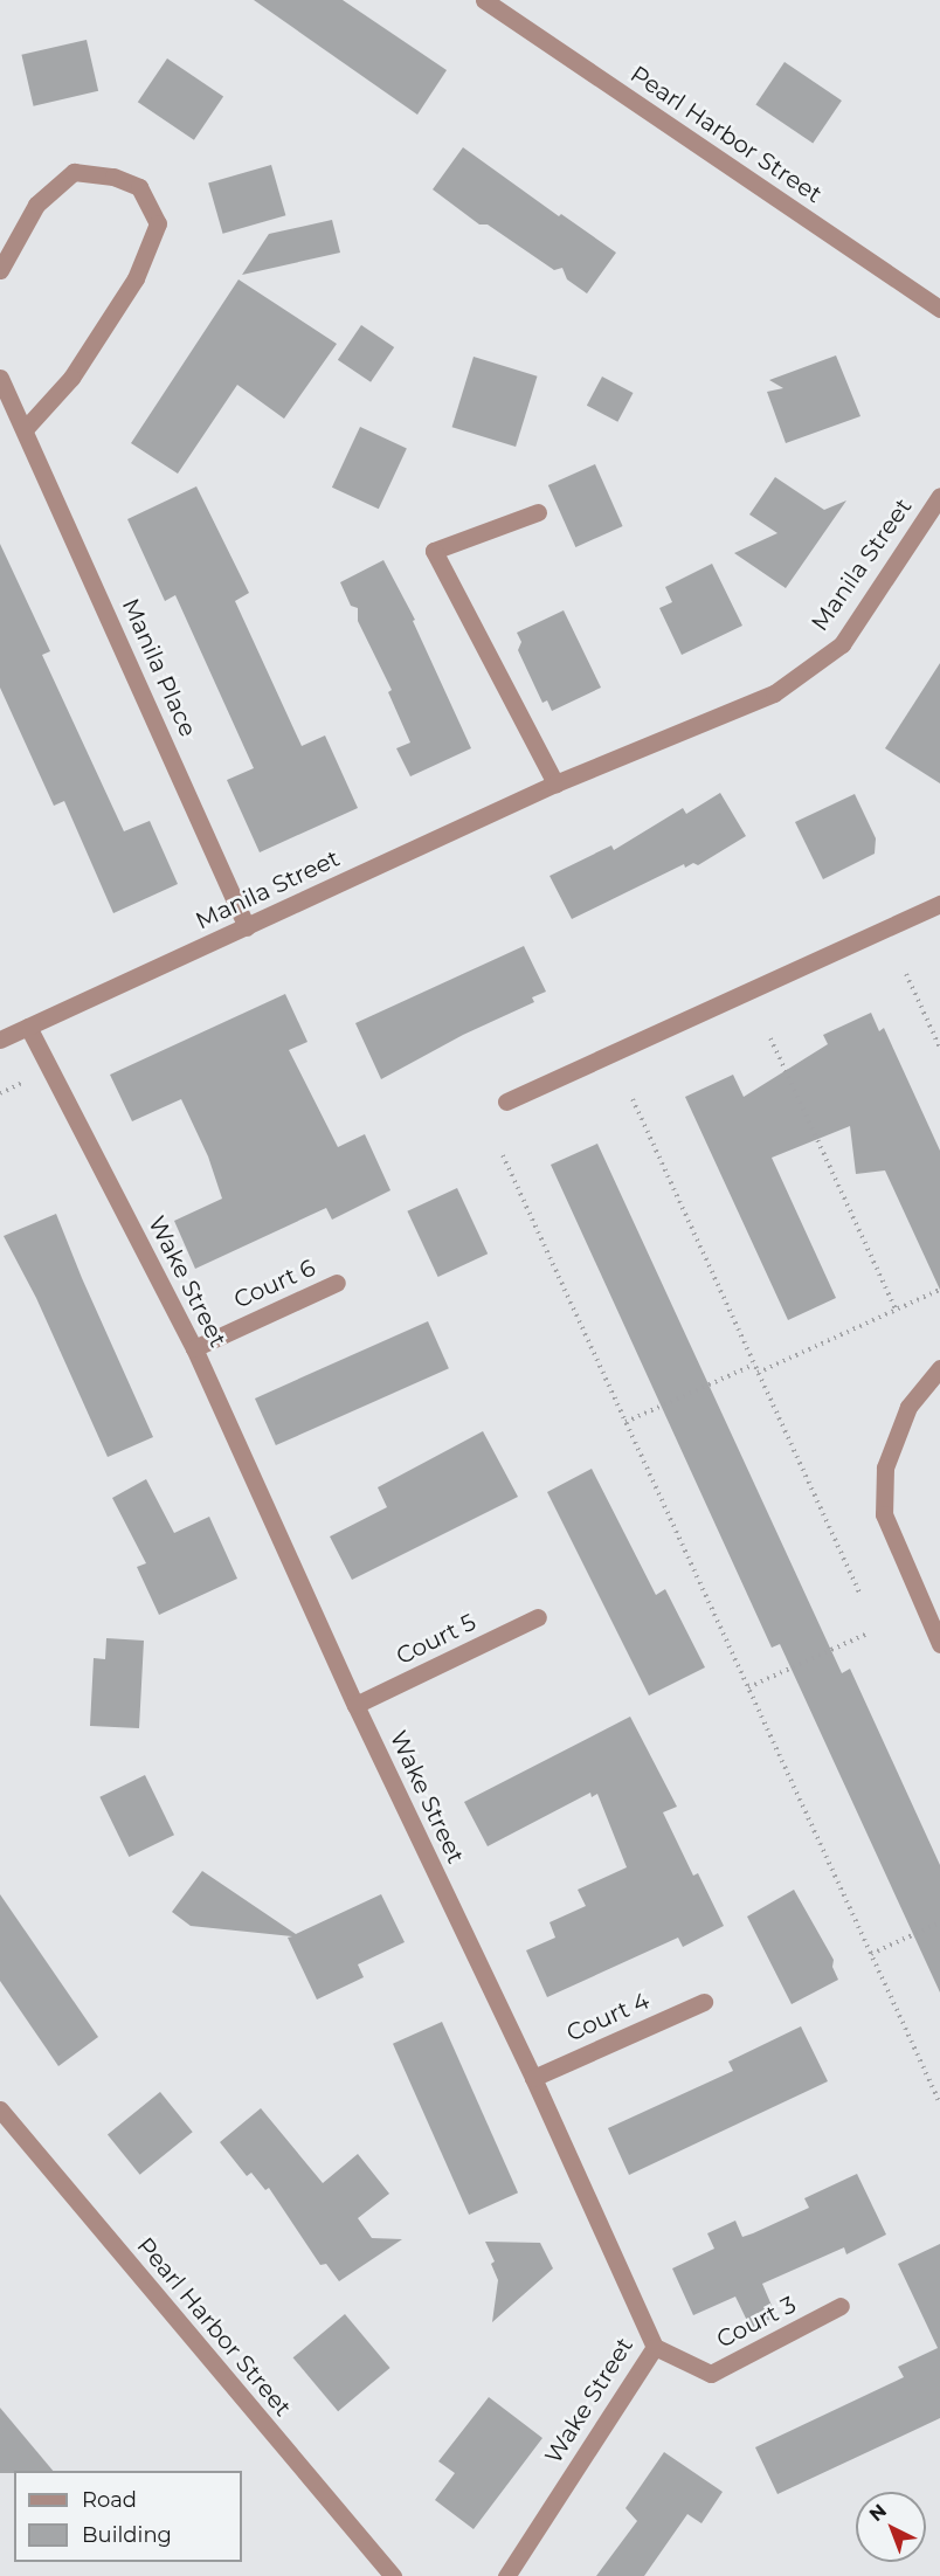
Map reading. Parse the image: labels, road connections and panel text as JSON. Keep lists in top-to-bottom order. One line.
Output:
{"streets":{"street":["Pearl Harbor Street","Manila Street","Manila Place","Wake Street","Court 6","Court 5","Court 4","Court 3"]},"crossings":[["Manila Street","Manila Place"],["Manila Street","Wake Street"],["Wake Street","Court 6"],["Wake Street","Court 5"],["Wake Street","Court 4"],["Wake Street","Court 3"]],"legend":["Road","Building"],"north":"top left"}
